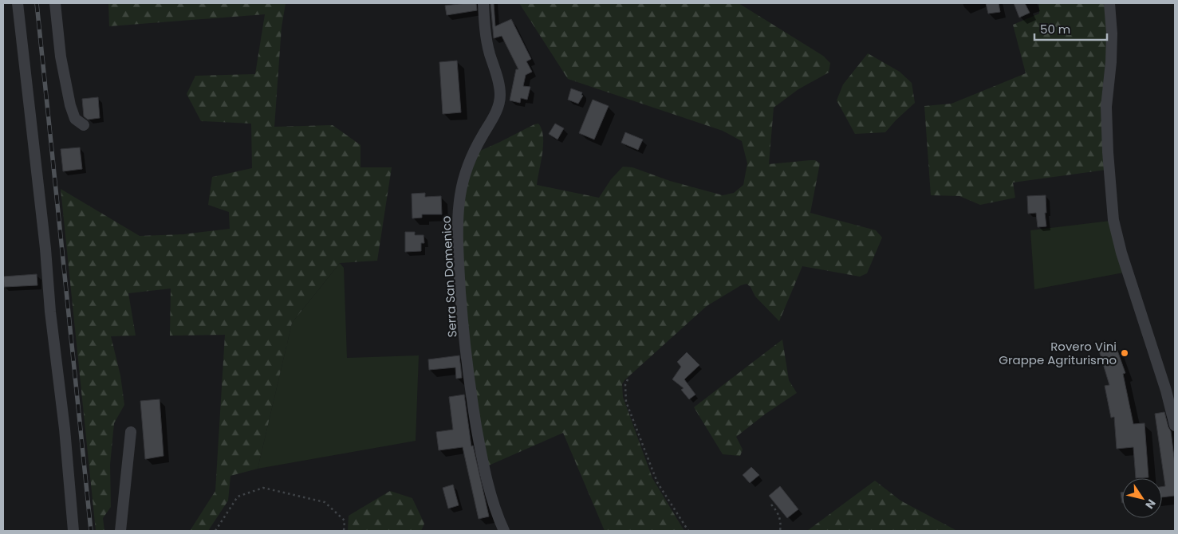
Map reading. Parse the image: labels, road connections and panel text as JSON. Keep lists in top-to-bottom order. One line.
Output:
{"streets":{"street":["Serra San Domenico"]},"places":["Rovero Vini Grappe Agriturismo"],"scale_bar":"50 m","north":"bottom right"}
